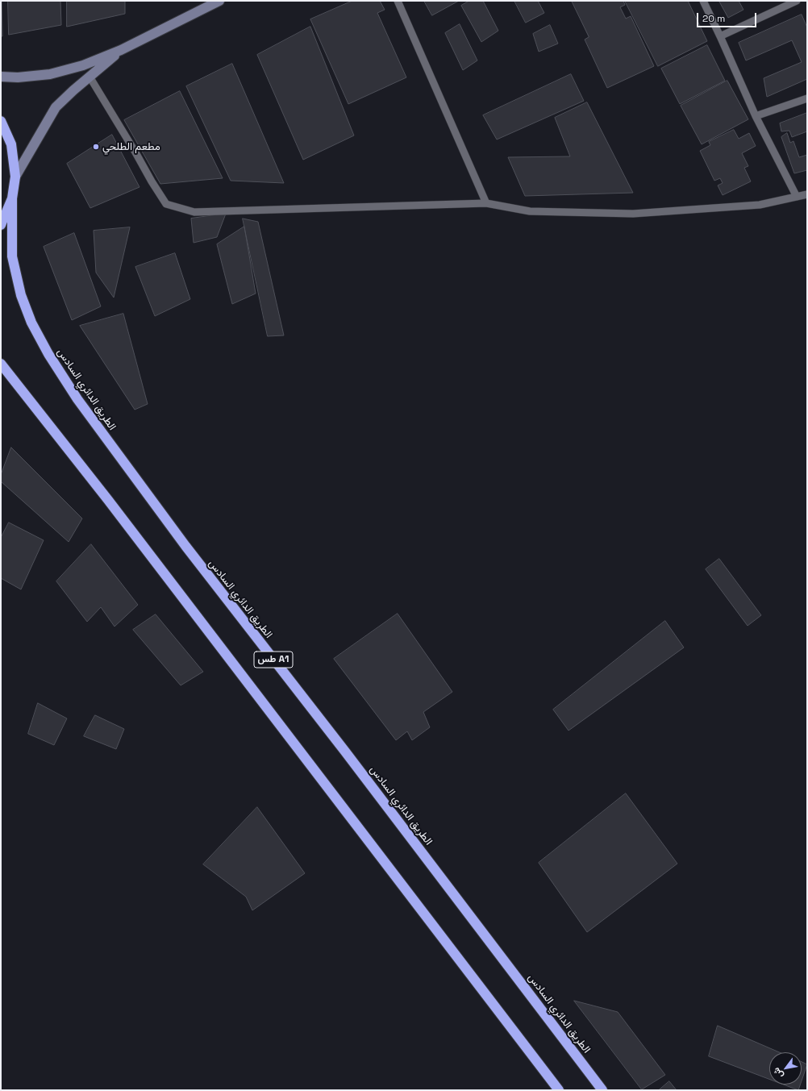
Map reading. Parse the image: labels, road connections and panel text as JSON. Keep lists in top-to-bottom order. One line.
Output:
{"streets":{"highway":["الطريق الدائري السادس","طس A1"]},"places":["مطعم الطلحي"],"scale_bar":"20 m","north":"bottom left"}
